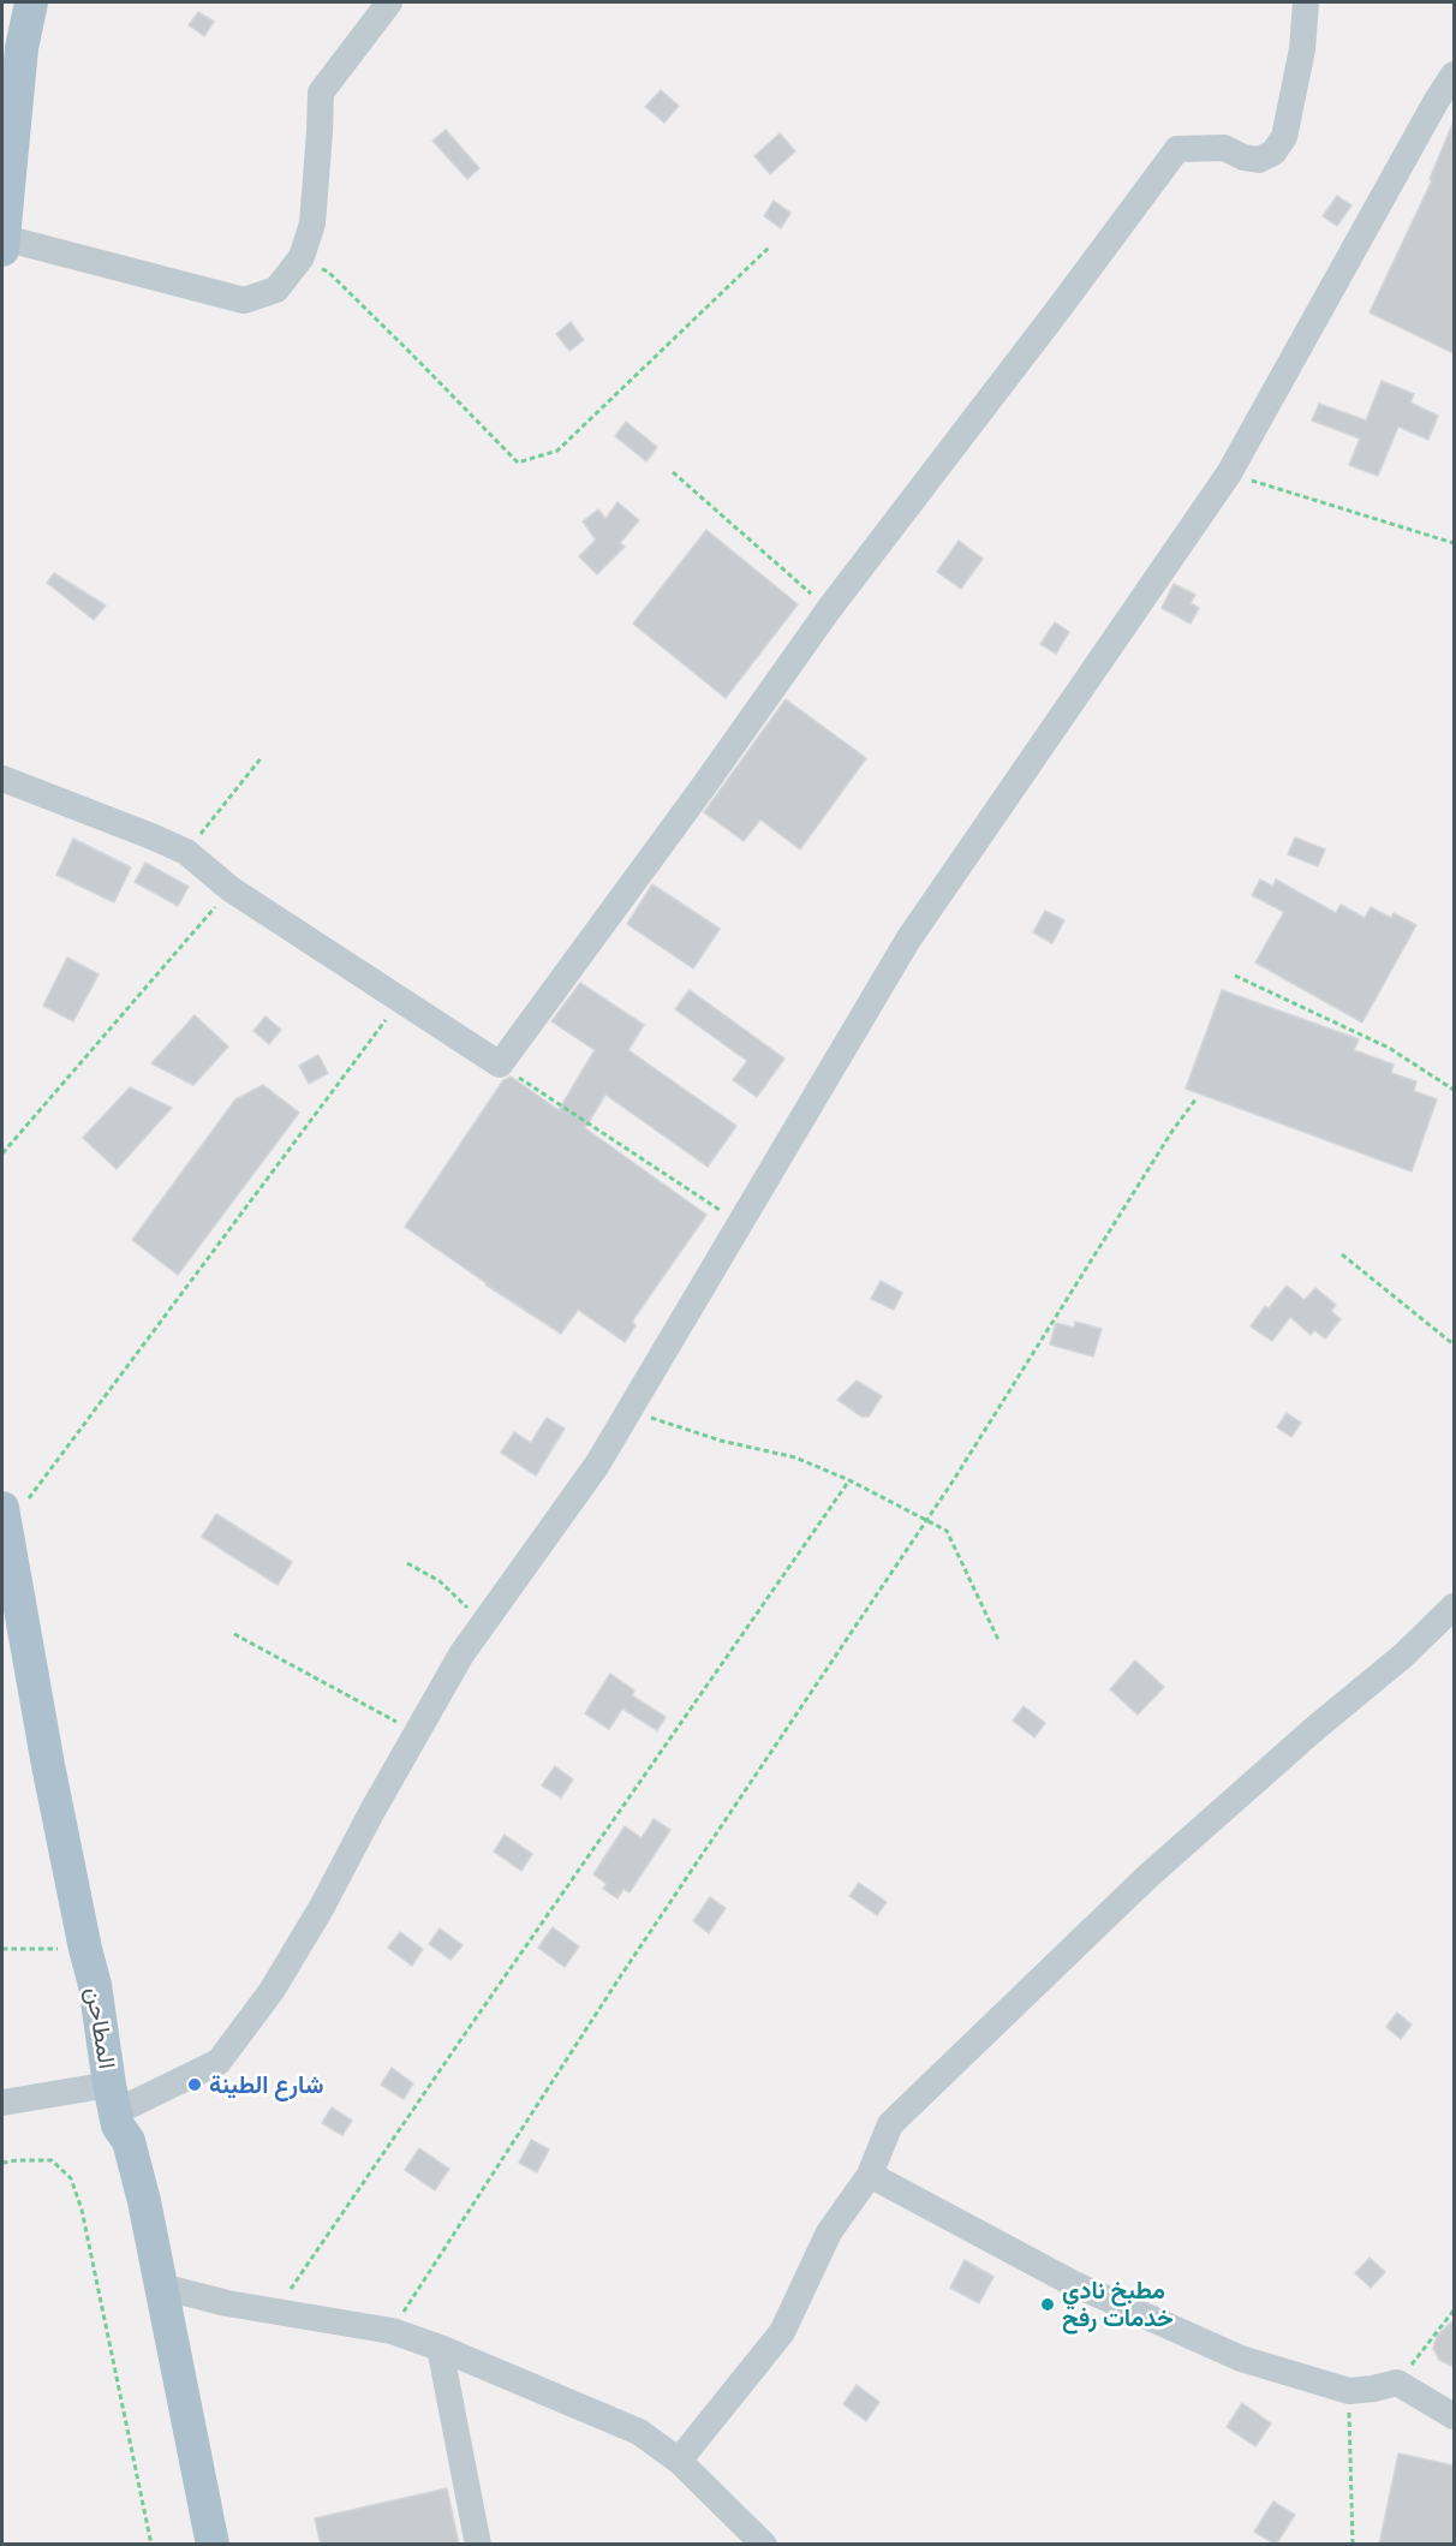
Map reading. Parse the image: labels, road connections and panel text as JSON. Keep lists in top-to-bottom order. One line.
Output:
{"streets":{"main road":["المطاحن"]},"places":["شارع الطينة","مطبخ نادي خدمات رفح"]}
